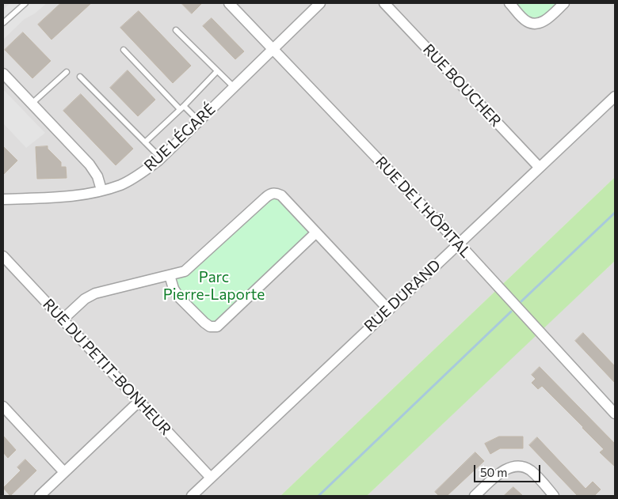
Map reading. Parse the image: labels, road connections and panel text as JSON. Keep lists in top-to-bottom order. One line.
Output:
{"streets":{"street":["RUE BOUCHER","RUE LÉGARÉ","RUE DE L'HÔPITAL","RUE DURAND","RUE DU PETIT-BONHEUR"]},"crossings":[["RUE BOUCHER","RUE DURAND"],["RUE LÉGARÉ","RUE DE L'HÔPITAL"],["RUE DE L'HÔPITAL","RUE DURAND"],["RUE DURAND","RUE DU PETIT-BONHEUR"]],"parks":["Parc Pierre-Laporte"],"scale_bar":"50 m"}
